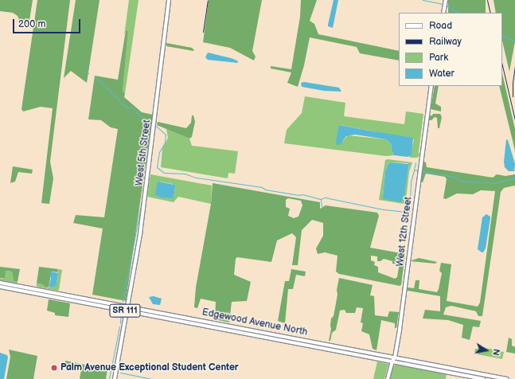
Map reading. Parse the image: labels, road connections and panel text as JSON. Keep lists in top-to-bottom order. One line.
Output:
{"streets":{"main road":["SR 111","Edgewood Avenue North"],"street":["West 5th Street","West 12th Street"]},"crossings":[["West 5th Street","Edgewood Avenue North"],["West 12th Street","Edgewood Avenue North"]],"places":["Palm Avenue Exceptional Student Center"],"legend":["Road","Railway","Park","Water"],"scale_bar":"200 m","north":"right"}
